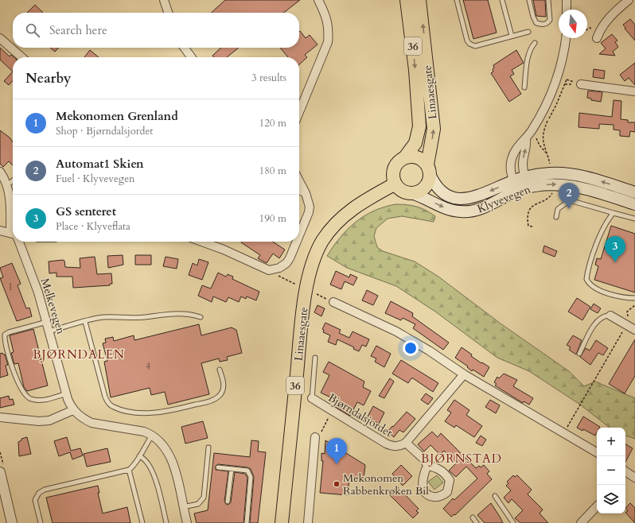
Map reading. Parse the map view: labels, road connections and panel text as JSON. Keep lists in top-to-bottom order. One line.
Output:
{"streets":{"highway":["36","Linaaesgate"],"main road":["Klyvevegen"],"street":["Melkevegen","Bjørndalsjordet"]},"crossings":[["Linaaesgate","Klyvevegen"]],"districts":["BJØRNDALEN","BJØRNSTAD"],"places":["Mekonomen Rabbenkroken Bil"],"house_numbers":["1","4"],"north":"bottom","page":{"search":"Search here","heading":["Nearby","3 results"],"list":[{"mark":"1","name":"Mekonomen Grenland","note":"Shop · Bjørndalsjordet","value":"120 m"},{"mark":"2","name":"Automat1 Skien","note":"Fuel · Klyvevegen","value":"180 m"},{"mark":"3","name":"GS senteret","note":"Place · Klyveflata","value":"190 m"}],"pins":["2","3","1"],"map_buttons":["+","−"]}}
